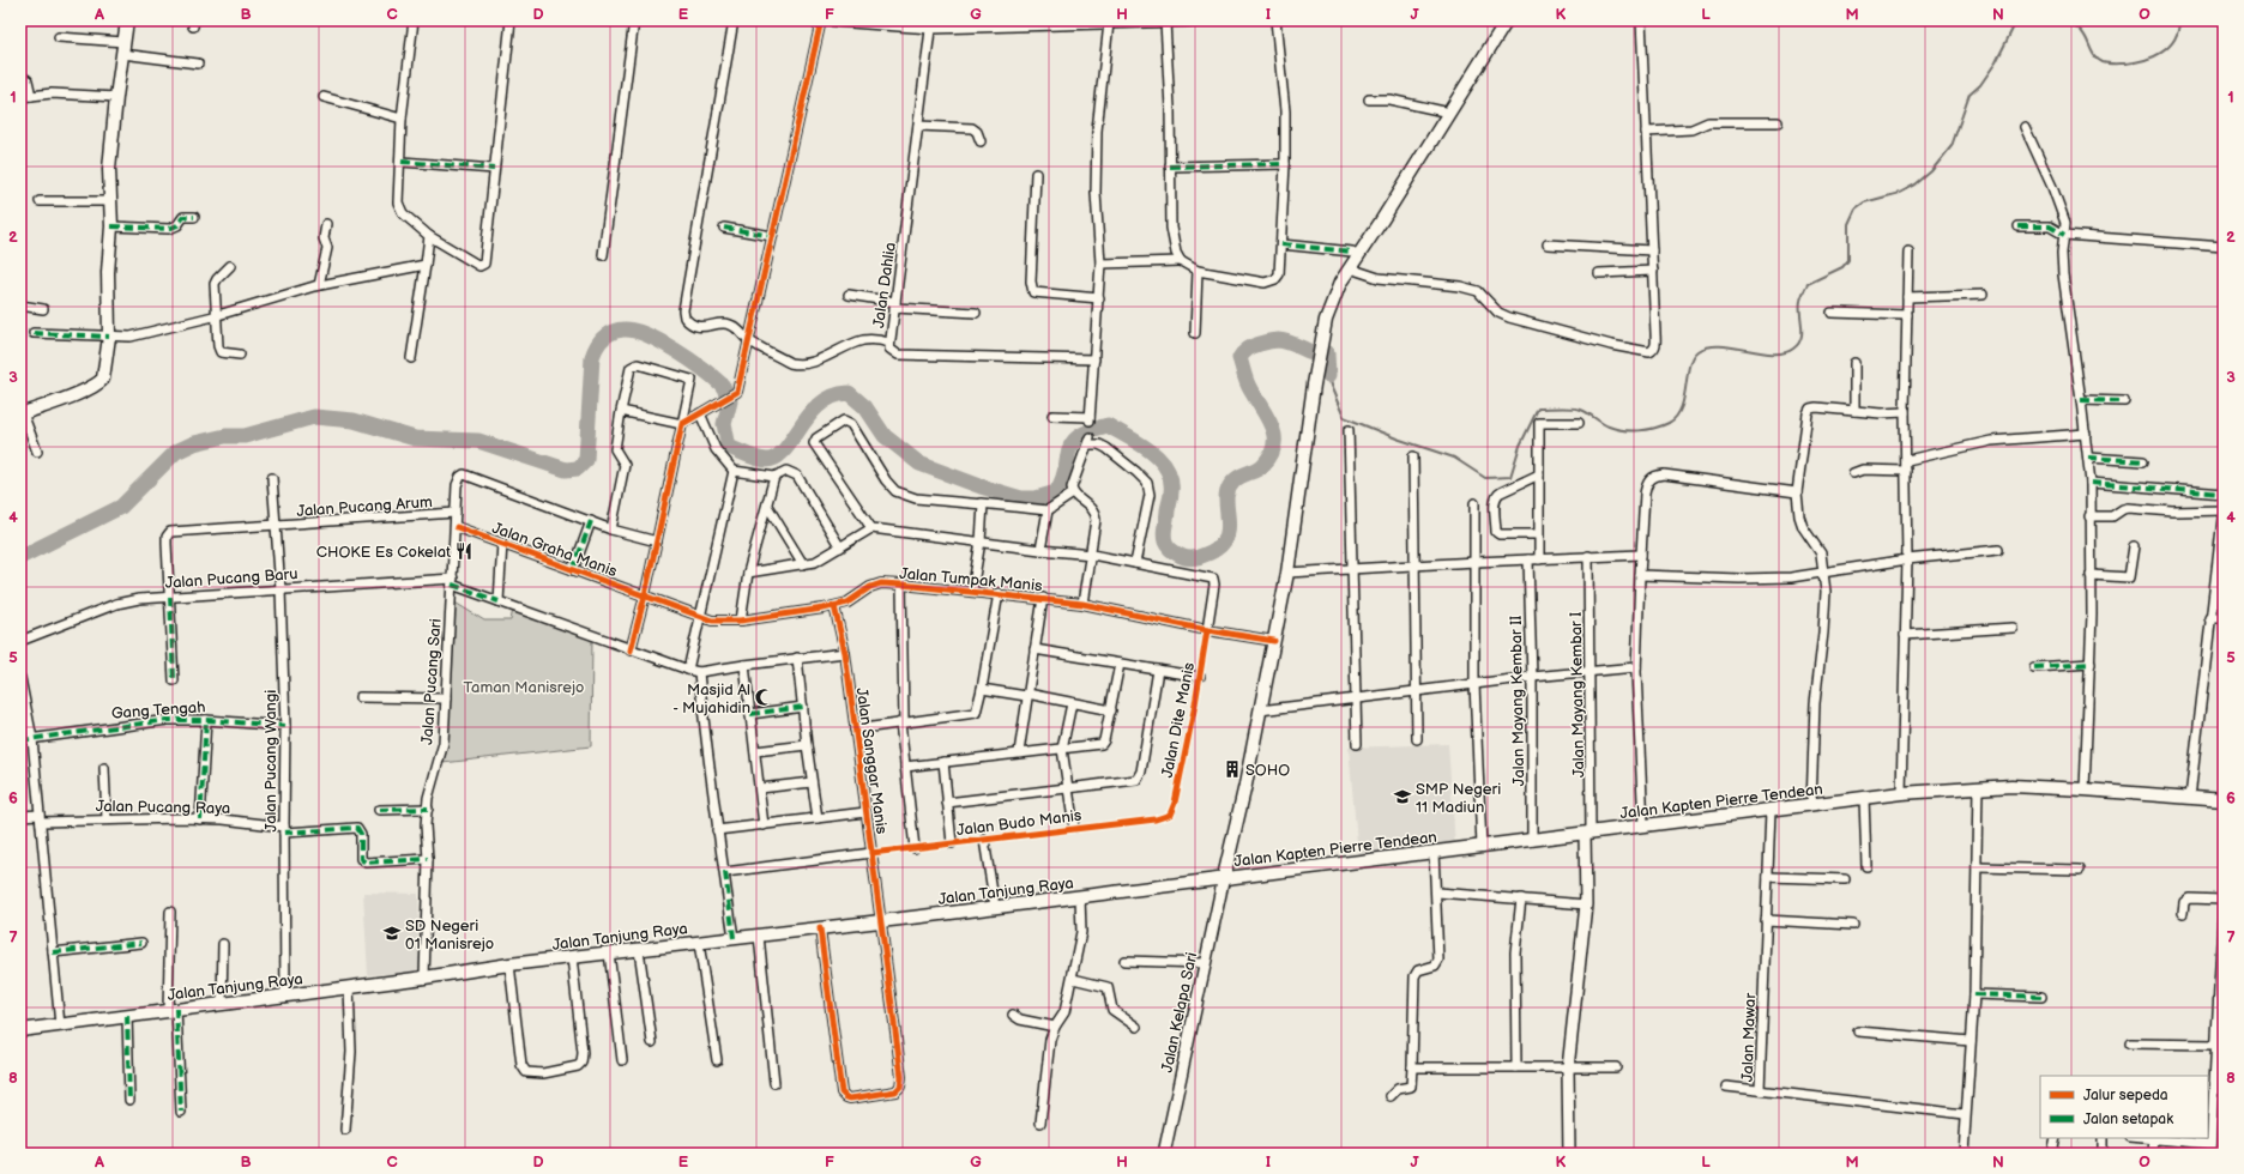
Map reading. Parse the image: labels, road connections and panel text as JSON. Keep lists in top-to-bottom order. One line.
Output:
{"streets":{"main road":["Jalan Kapten Pierre Tendean","Jalan Tanjung Raya"],"street":["Jalan Dahlia","Jalan Pucang Arum","Jalan Graha Manis","Jalan Pucang Baru","Jalan Tumpak Manis","Jalan Pucang Sari","Jalan Mayang Kembar I","Jalan Mayang Kembar II","Gang Tengah","Jalan Pucang Wangi","Jalan Sanggar Manis","Jalan Pucang Raya","Jalan Kelapa Sari","Jalan Mawar"],"cycle path":["Jalan Dite Manis"]},"crossings":[["Jalan Pucang Arum","Jalan Pucang Baru"],["Jalan Pucang Arum","Jalan Pucang Sari"],["Jalan Pucang Arum","Jalan Pucang Wangi"],["Jalan Graha Manis","Jalan Tumpak Manis"],["Jalan Graha Manis","Jalan Pucang Sari"],["Jalan Pucang Baru","Jalan Pucang Sari"],["Jalan Pucang Baru","Jalan Pucang Wangi"],["Jalan Tumpak Manis","Jalan Sanggar Manis"],["Jalan Pucang Sari","Jalan Pucang Raya"],["Jalan Pucang Sari","Jalan Tanjung Raya"],["Jalan Mayang Kembar I","Jalan Kapten Pierre Tendean"],["Jalan Mayang Kembar II","Jalan Kapten Pierre Tendean"],["Gang Tengah","Jalan Pucang Wangi"],["Jalan Pucang Wangi","Jalan Pucang Raya"],["Jalan Pucang Wangi","Jalan Tanjung Raya"],["Jalan Sanggar Manis","Jalan Tanjung Raya"],["Jalan Kapten Pierre Tendean","Jalan Tanjung Raya"],["Jalan Kapten Pierre Tendean","Jalan Kelapa Sari"],["Jalan Kapten Pierre Tendean","Jalan Mawar"],["Jalan Tanjung Raya","Jalan Kelapa Sari"]],"parks":["Taman Manisrejo"],"places":{"restaurant":["CHOKE Es Cokelat"],"mosque":["Masjid Al - Mujahidin"],"building":["SOHO"],"school or university":["SMP Negeri 11 Madiun","SD Negeri 01 Manisrejo"]},"legend":["Jalur sepeda","Jalan setapak"],"grid":{"columns":["A","B","C","D","E","F","G","H","I","J","K","L","M","N","O"],"rows":["1","2","3","4","5","6","7","8"]}}
